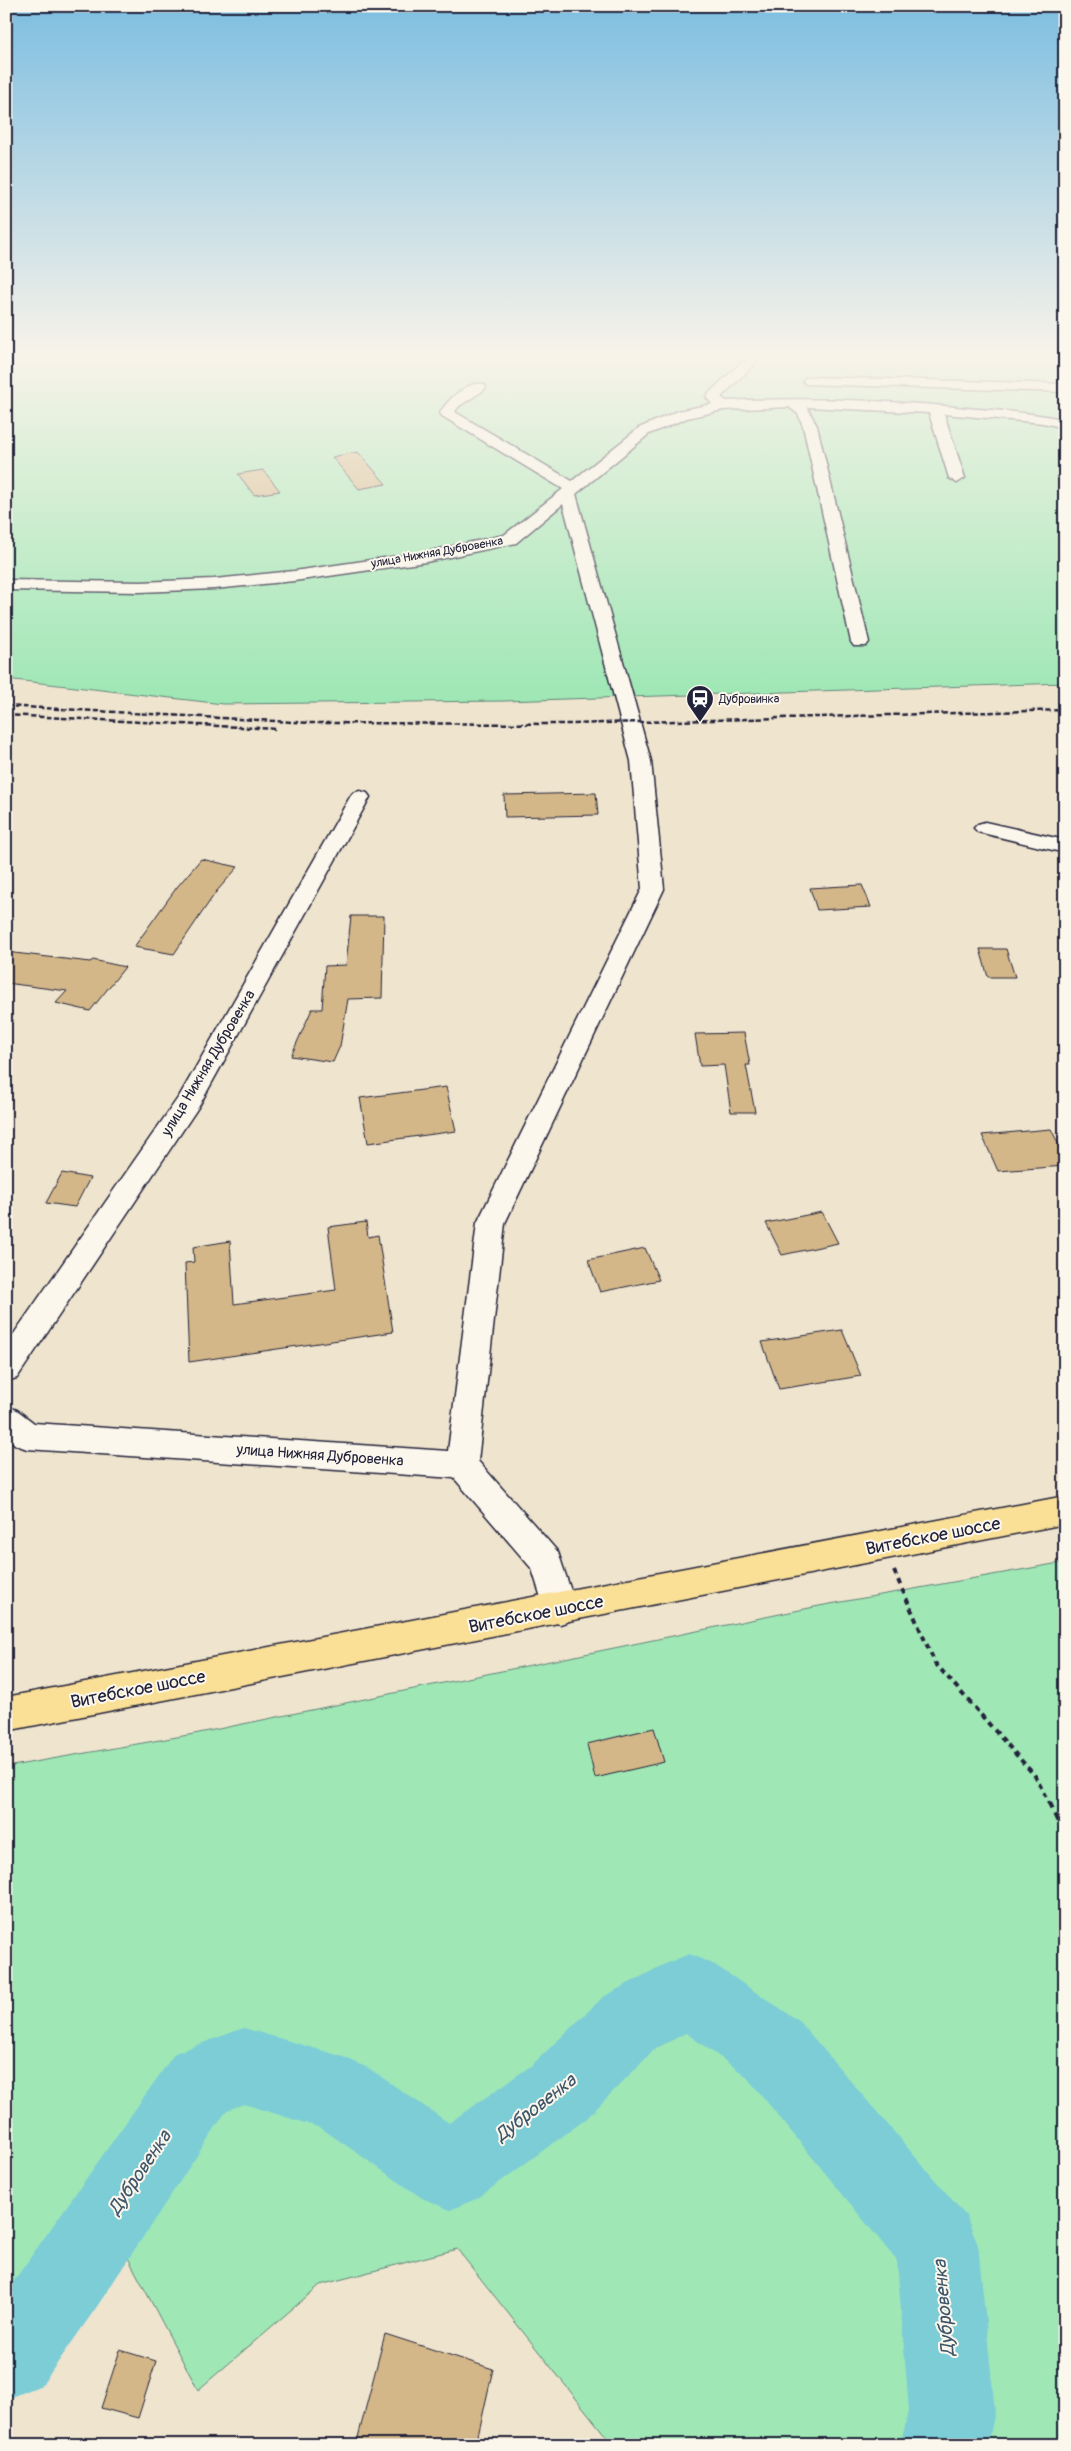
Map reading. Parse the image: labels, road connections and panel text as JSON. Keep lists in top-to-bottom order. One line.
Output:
{"streets":{"main road":["Витебское шоссе"],"street":["улица Нижняя Дубровенка"]},"water":["Дубровенка"],"places":{"station":["Дубровинка"]}}
